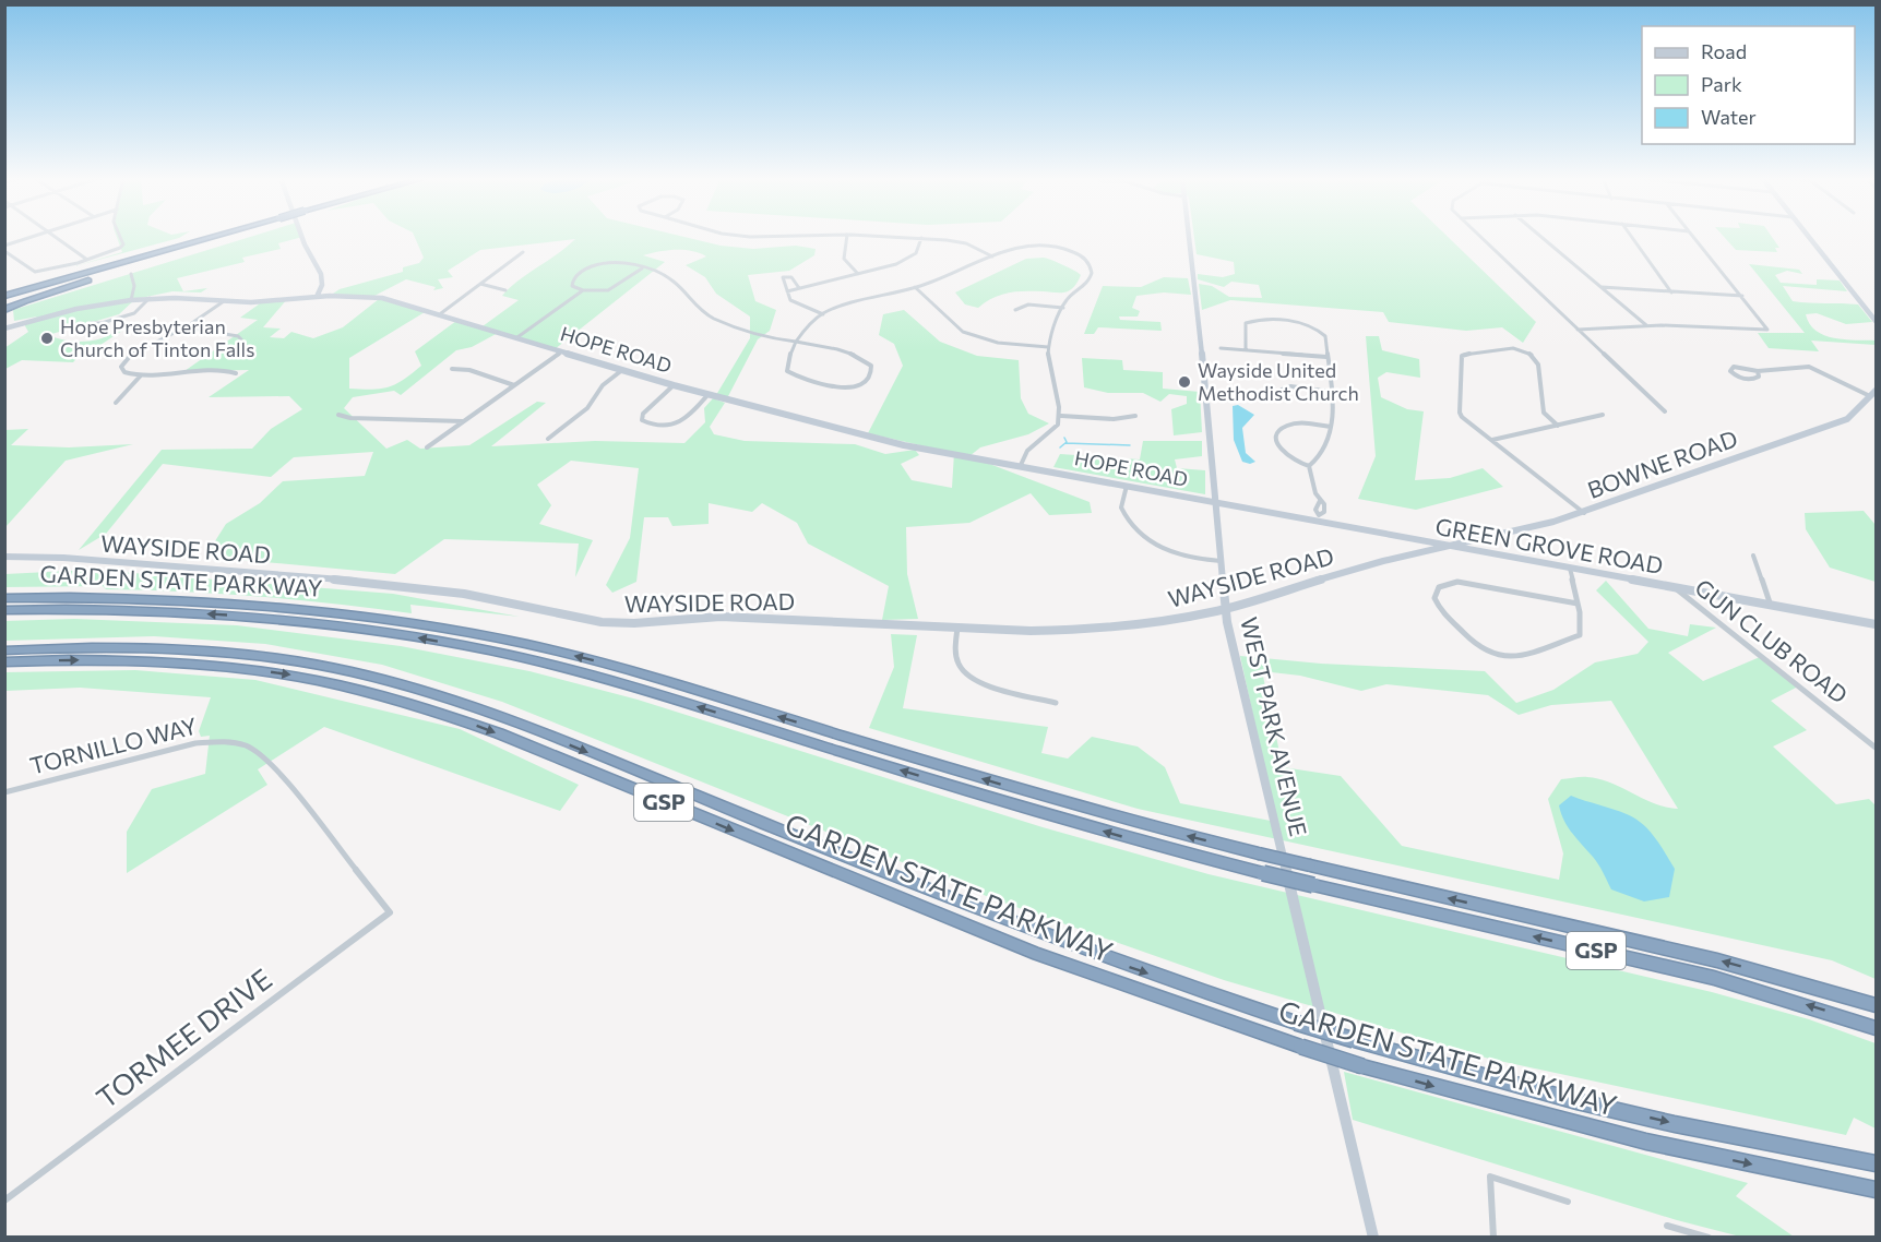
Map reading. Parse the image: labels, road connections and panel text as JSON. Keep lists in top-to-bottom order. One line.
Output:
{"streets":{"highway":["GARDEN STATE PARKWAY","GSP"],"street":["HOPE ROAD","BOWNE ROAD","GREEN GROVE ROAD","WAYSIDE ROAD","GUN CLUB ROAD","WEST PARK AVENUE","TORNILLO WAY","TORMEE DRIVE"]},"crossings":[["HOPE ROAD","GREEN GROVE ROAD"],["HOPE ROAD","WEST PARK AVENUE"],["BOWNE ROAD","GREEN GROVE ROAD"],["BOWNE ROAD","WAYSIDE ROAD"],["GREEN GROVE ROAD","WAYSIDE ROAD"],["GREEN GROVE ROAD","GUN CLUB ROAD"],["GREEN GROVE ROAD","WEST PARK AVENUE"],["WAYSIDE ROAD","WEST PARK AVENUE"],["TORNILLO WAY","TORMEE DRIVE"]],"places":["Hope Presbyterian Church of Tinton Falls","Wayside United Methodist Church"],"legend":["Road","Park","Water"]}
